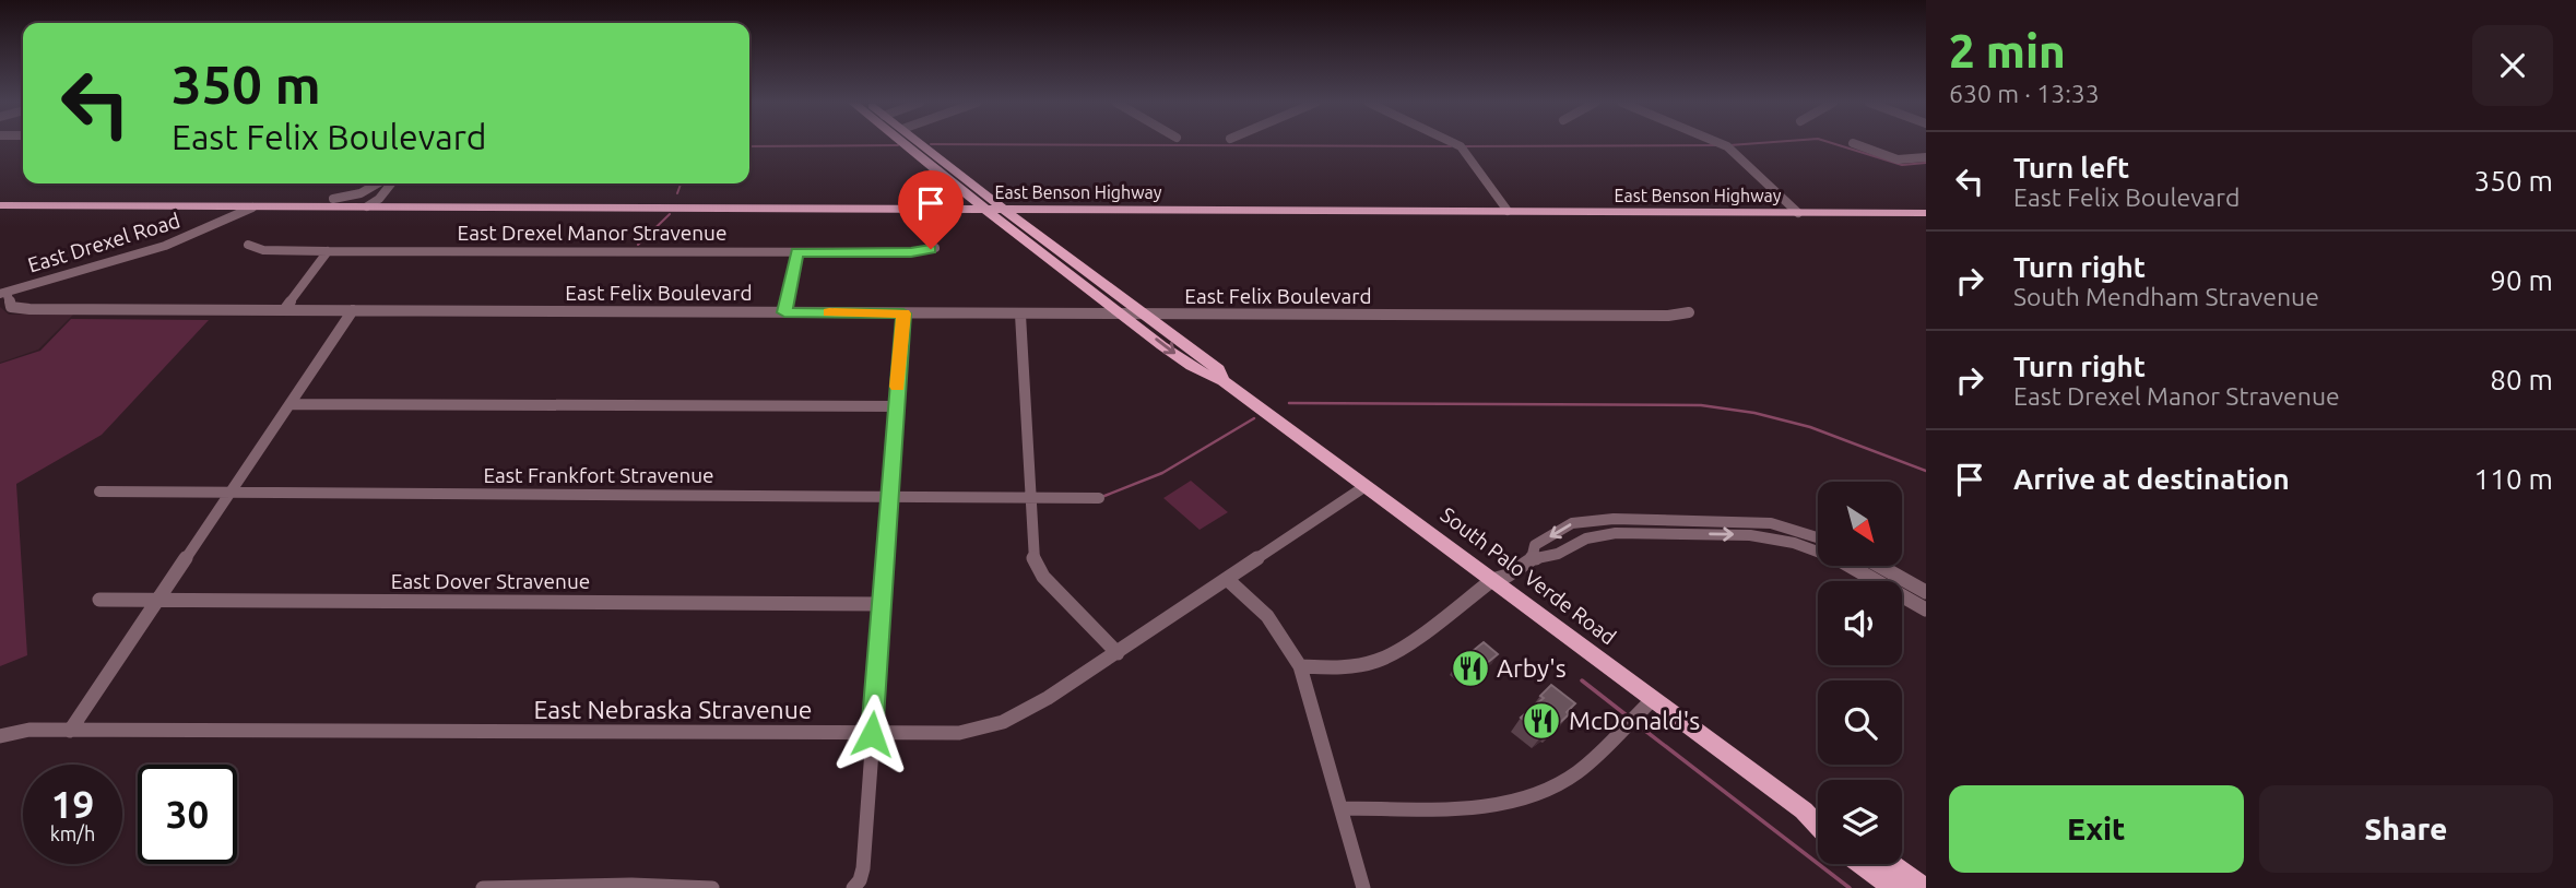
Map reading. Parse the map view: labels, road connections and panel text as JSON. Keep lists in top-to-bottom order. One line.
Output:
{"streets":{"main road":["East Benson Highway","South Palo Verde Road"],"street":["East Drexel Manor Stravenue","East Drexel Road","East Felix Boulevard","East Frankfort Stravenue","East Dover Stravenue","East Nebraska Stravenue"]},"crossings":[["East Benson Highway","East Drexel Road"],["East Benson Highway","South Palo Verde Road"],["East Drexel Road","East Felix Boulevard"],["East Felix Boulevard","South Palo Verde Road"],["South Palo Verde Road","East Nebraska Stravenue"]],"places":{"restaurant":["Arby's","McDonald's"]},"north":"bottom right","page":{"heading":["2 min","630 m · 13:33"],"turn":["350 m","East Felix Boulevard"],"list":[{"name":"Turn left","note":"East Felix Boulevard","value":"350 m"},{"name":"Turn right","note":"South Mendham Stravenue","value":"90 m"},{"name":"Turn right","note":"East Drexel Manor Stravenue","value":"80 m"},{"name":"Arrive at destination","value":"110 m"}],"speed":"19 km/h","limit":"30","buttons":["Exit","Share"]}}
